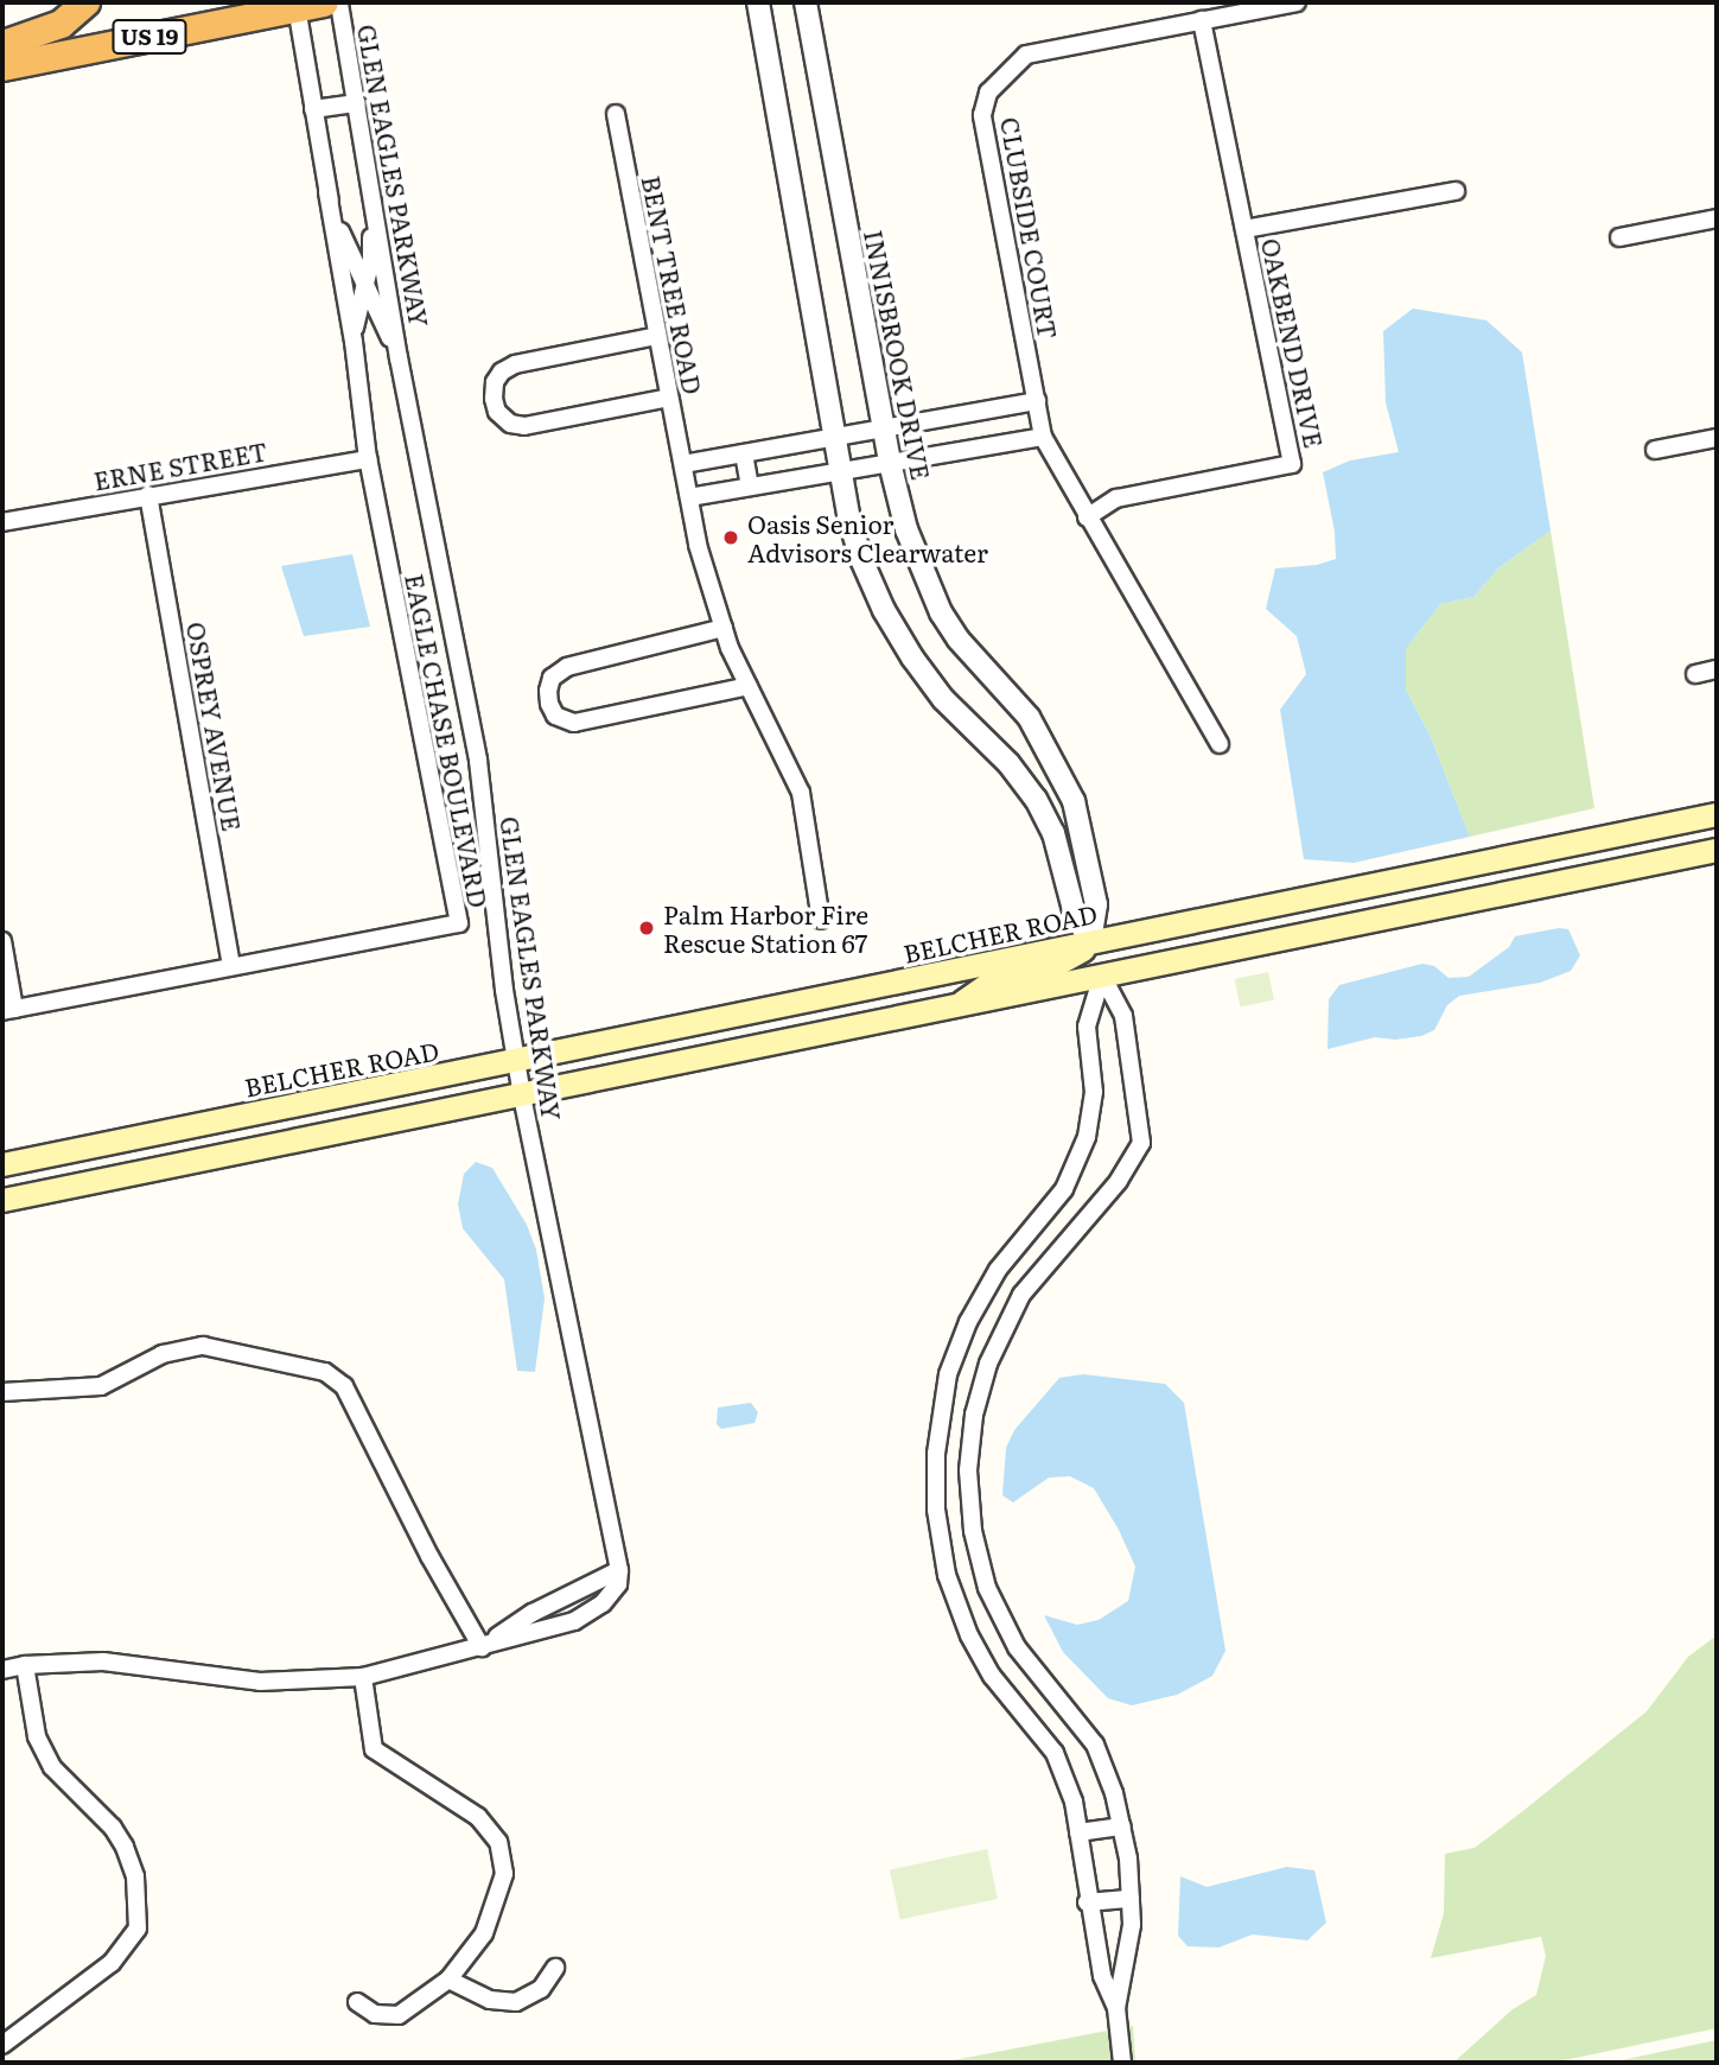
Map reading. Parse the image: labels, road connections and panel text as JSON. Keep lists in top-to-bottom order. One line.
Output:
{"streets":{"highway":["US 19"],"main road":["BELCHER ROAD"],"street":["GLEN EAGLES PARKWAY","CLUBSIDE COURT","BENT TREE ROAD","OAKBEND DRIVE","INNISBROOK DRIVE","ERNE STREET","OSPREY AVENUE","EAGLE CHASE BOULEVARD"]},"crossings":[["US 19","GLEN EAGLES PARKWAY"],["GLEN EAGLES PARKWAY","EAGLE CHASE BOULEVARD"],["GLEN EAGLES PARKWAY","BELCHER ROAD"],["CLUBSIDE COURT","OAKBEND DRIVE"],["INNISBROOK DRIVE","BELCHER ROAD"],["ERNE STREET","OSPREY AVENUE"],["ERNE STREET","EAGLE CHASE BOULEVARD"],["OSPREY AVENUE","EAGLE CHASE BOULEVARD"]],"places":["Oasis Senior Advisors Clearwater","Palm Harbor Fire Rescue Station 67"]}
